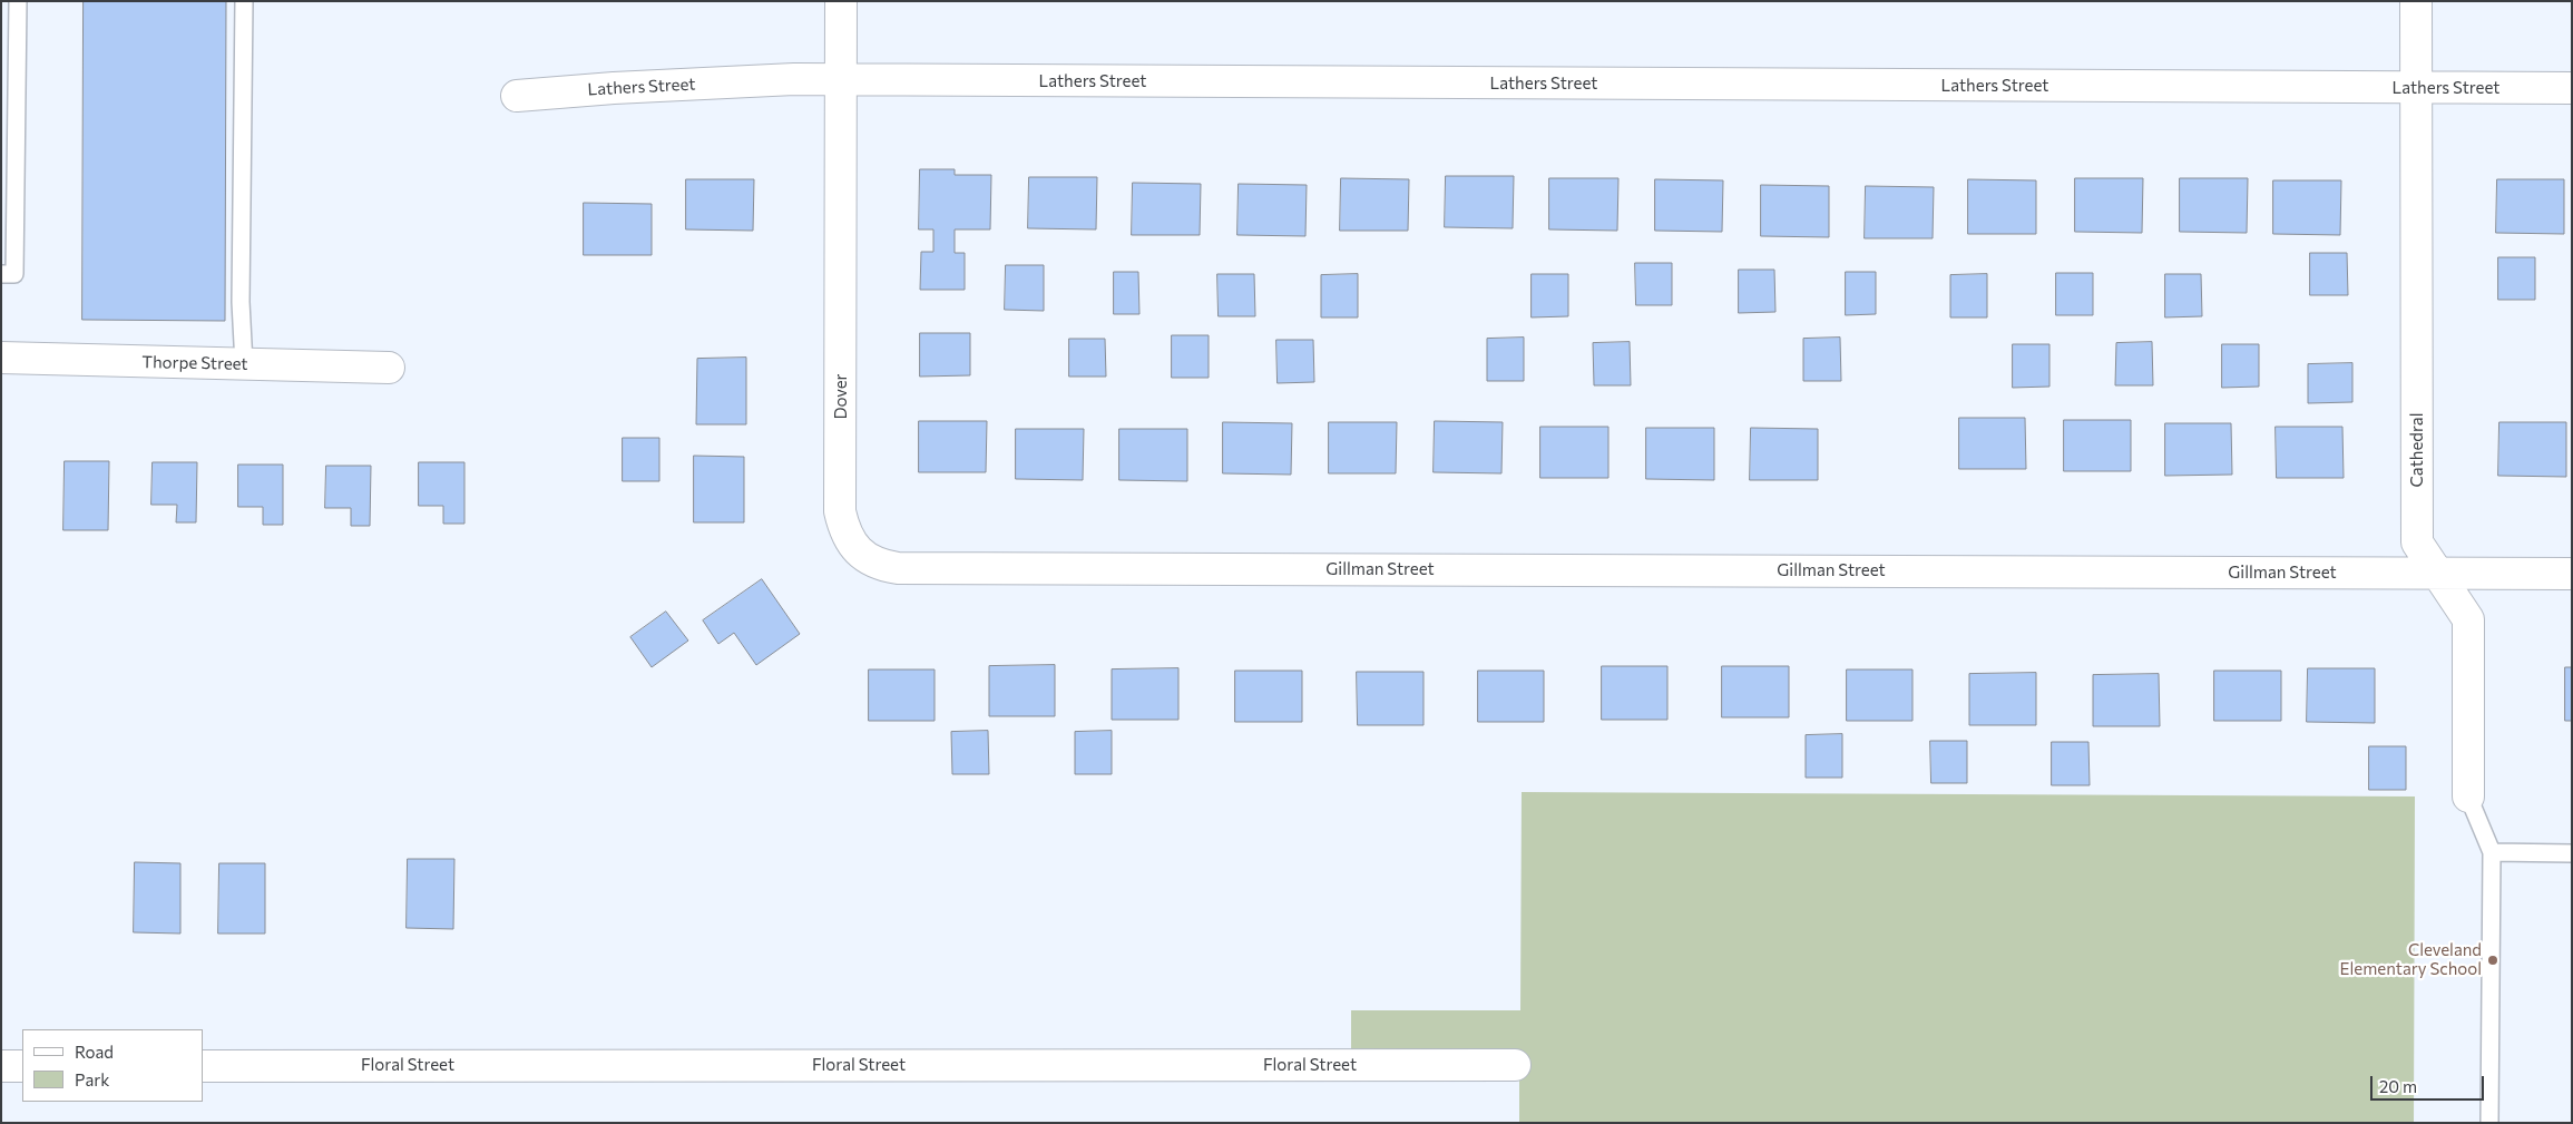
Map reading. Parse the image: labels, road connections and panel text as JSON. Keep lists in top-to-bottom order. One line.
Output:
{"streets":{"street":["Lathers Street","Thorpe Street","Dover","Cathedral","Gillman Street","Floral Street"]},"crossings":[["Lathers Street","Dover"],["Lathers Street","Cathedral"],["Dover","Gillman Street"],["Cathedral","Gillman Street"]],"places":["Cleveland Elementary School"],"legend":["Road","Park"],"scale_bar":"20 m"}
